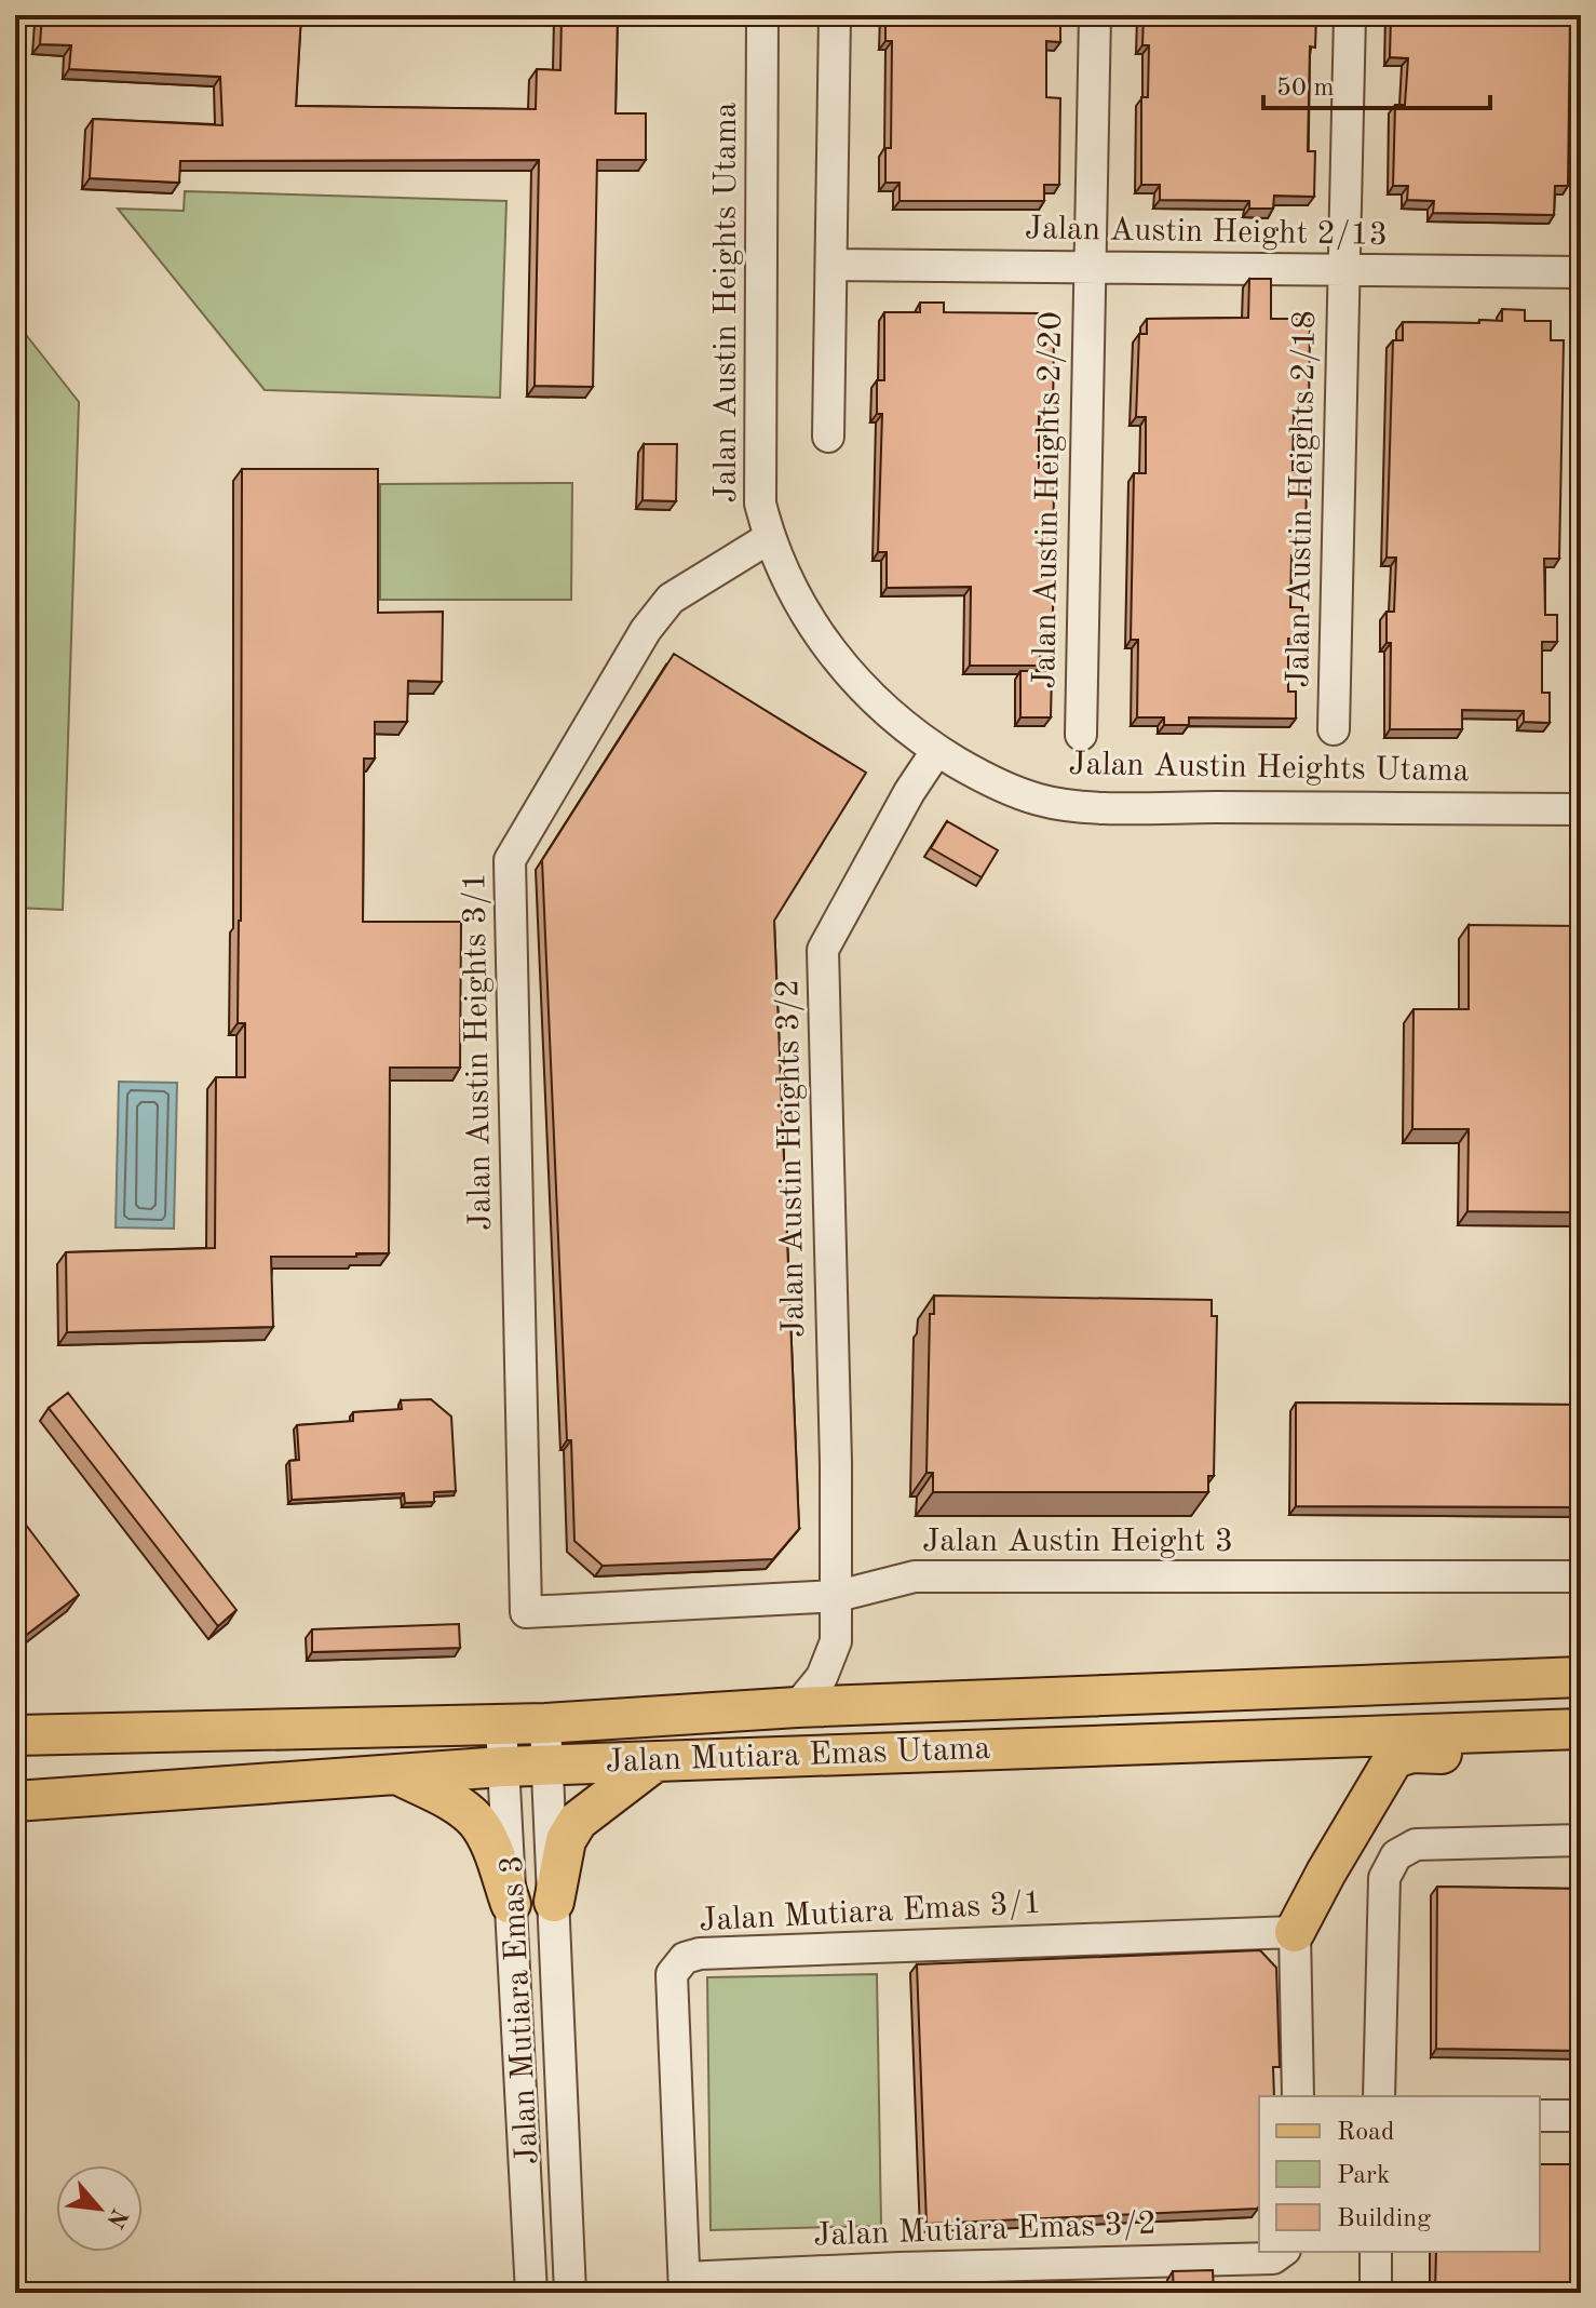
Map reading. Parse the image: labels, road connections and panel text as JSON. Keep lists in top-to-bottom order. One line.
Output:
{"streets":{"main road":["Jalan Mutiara Emas Utama"],"street":["Jalan Austin Height 2/13","Jalan Austin Heights Utama","Jalan Austin Heights 2/18","Jalan Austin Heights 2/20","Jalan Austin Heights 3/1","Jalan Austin Heights 3/2","Jalan Austin Height 3","Jalan Mutiara Emas 3/1","Jalan Mutiara Emas 3","Jalan Mutiara Emas 3/2"]},"crossings":[["Jalan Austin Height 2/13","Jalan Austin Heights 2/18"],["Jalan Austin Height 2/13","Jalan Austin Heights 2/20"],["Jalan Austin Heights Utama","Jalan Austin Heights 3/1"],["Jalan Austin Heights Utama","Jalan Austin Heights 3/2"],["Jalan Austin Heights 3/1","Jalan Austin Height 3"],["Jalan Austin Heights 3/2","Jalan Austin Height 3"],["Jalan Austin Heights 3/2","Jalan Mutiara Emas Utama"],["Jalan Mutiara Emas Utama","Jalan Mutiara Emas 3"],["Jalan Mutiara Emas 3/1","Jalan Mutiara Emas 3/2"]],"legend":["Road","Park","Building"],"scale_bar":"50 m","north":"bottom right"}
